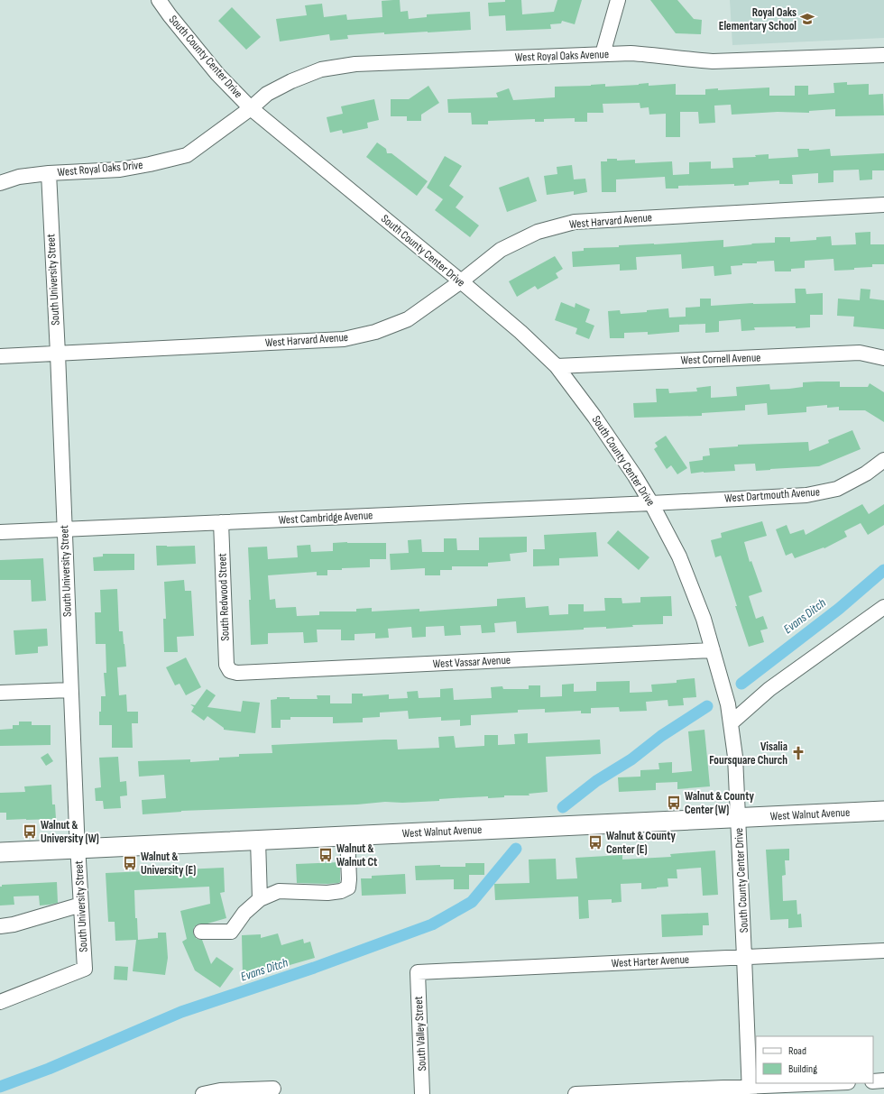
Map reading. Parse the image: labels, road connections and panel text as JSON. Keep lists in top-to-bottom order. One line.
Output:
{"streets":{"main road":["West Walnut Avenue"],"street":["West Royal Oaks Avenue","South County Center Drive","West Royal Oaks Drive","West Harvard Avenue","South University Street","West Cornell Avenue","West Dartmouth Avenue","West Cambridge Avenue","South Redwood Street","West Vassar Avenue","West Harter Avenue","South Valley Street"]},"crossings":[["West Royal Oaks Avenue","South County Center Drive"],["West Royal Oaks Avenue","West Royal Oaks Drive"],["South County Center Drive","West Royal Oaks Drive"],["South County Center Drive","West Harvard Avenue"],["South County Center Drive","West Cornell Avenue"],["South County Center Drive","West Dartmouth Avenue"],["South County Center Drive","West Cambridge Avenue"],["South County Center Drive","West Vassar Avenue"],["South County Center Drive","West Walnut Avenue"],["South County Center Drive","West Harter Avenue"],["West Royal Oaks Drive","South University Street"],["West Harvard Avenue","South University Street"],["South University Street","West Cambridge Avenue"],["South University Street","West Walnut Avenue"],["West Dartmouth Avenue","West Cambridge Avenue"],["West Cambridge Avenue","South Redwood Street"],["South Redwood Street","West Vassar Avenue"],["West Harter Avenue","South Valley Street"]],"water":["Evans Ditch"],"places":{"school or university":["Royal Oaks Elementary School"],"church":["Visalia Foursquare Church"],"bus stop":["Walnut & County Center (W)","Walnut & University (W)","Walnut & County Center (E)","Walnut & Walnut Ct","Walnut & University (E)"]},"legend":["Road","Building"]}
